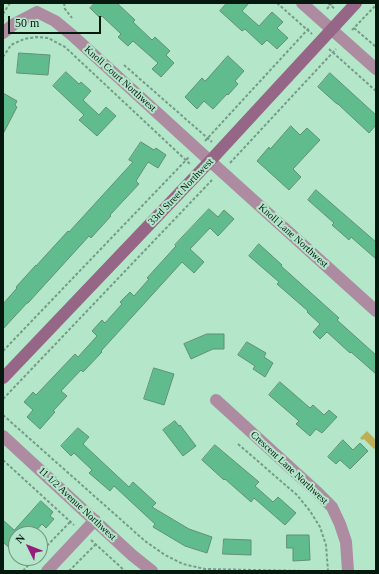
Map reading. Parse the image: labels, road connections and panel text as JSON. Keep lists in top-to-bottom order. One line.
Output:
{"streets":{"street":["Knoll Court Northwest","33rd Street Northwest","Knoll Lane Northwest","Crescent Lane Northwest","11 1/2 Avenue Northwest"]},"crossings":[["Knoll Court Northwest","33rd Street Northwest"],["Knoll Court Northwest","Knoll Lane Northwest"],["33rd Street Northwest","Knoll Lane Northwest"]],"scale_bar":"50 m","north":"top left"}
